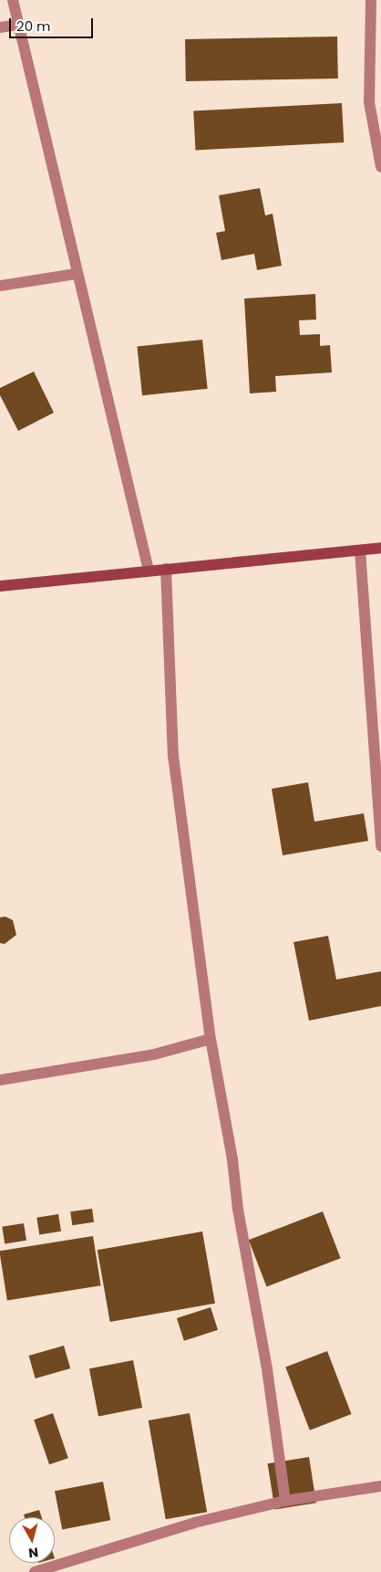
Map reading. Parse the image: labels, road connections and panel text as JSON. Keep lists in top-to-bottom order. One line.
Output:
{"scale_bar":"20 m","north":"bottom"}
